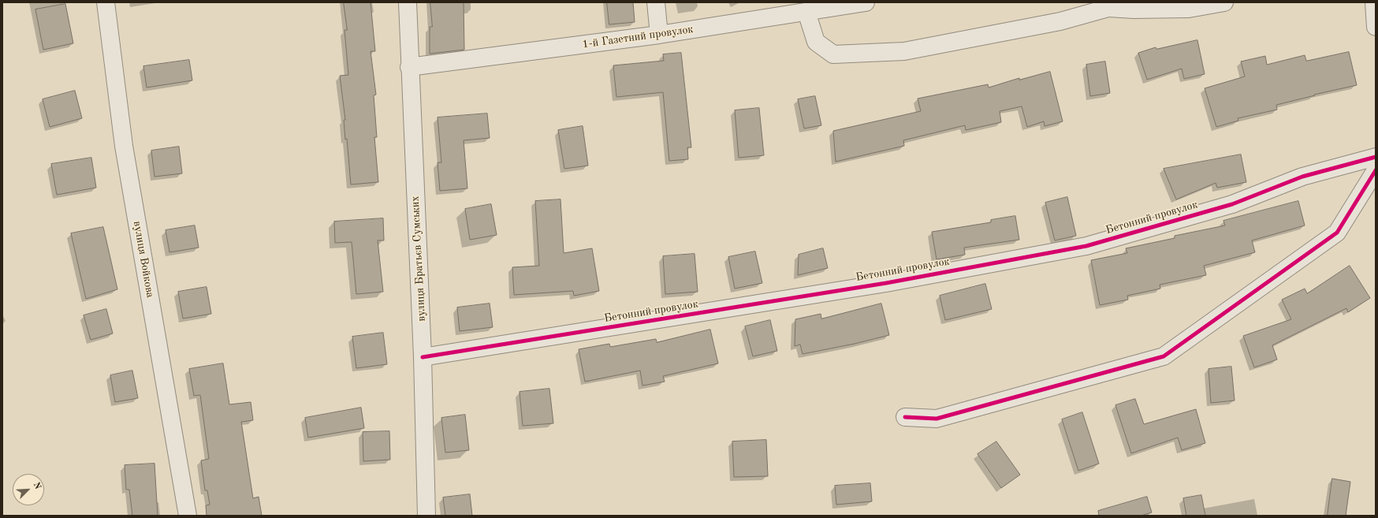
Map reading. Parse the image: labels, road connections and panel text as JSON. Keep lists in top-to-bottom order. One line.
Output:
{"streets":{"street":["1-й Газетний провулок","Бетонний провулок","вулиця Братьєв Сумських","вулиця Войкова"]},"crossings":[["1-й Газетний провулок","вулиця Братьєв Сумських"],["Бетонний провулок","вулиця Братьєв Сумських"]],"north":"top right"}
